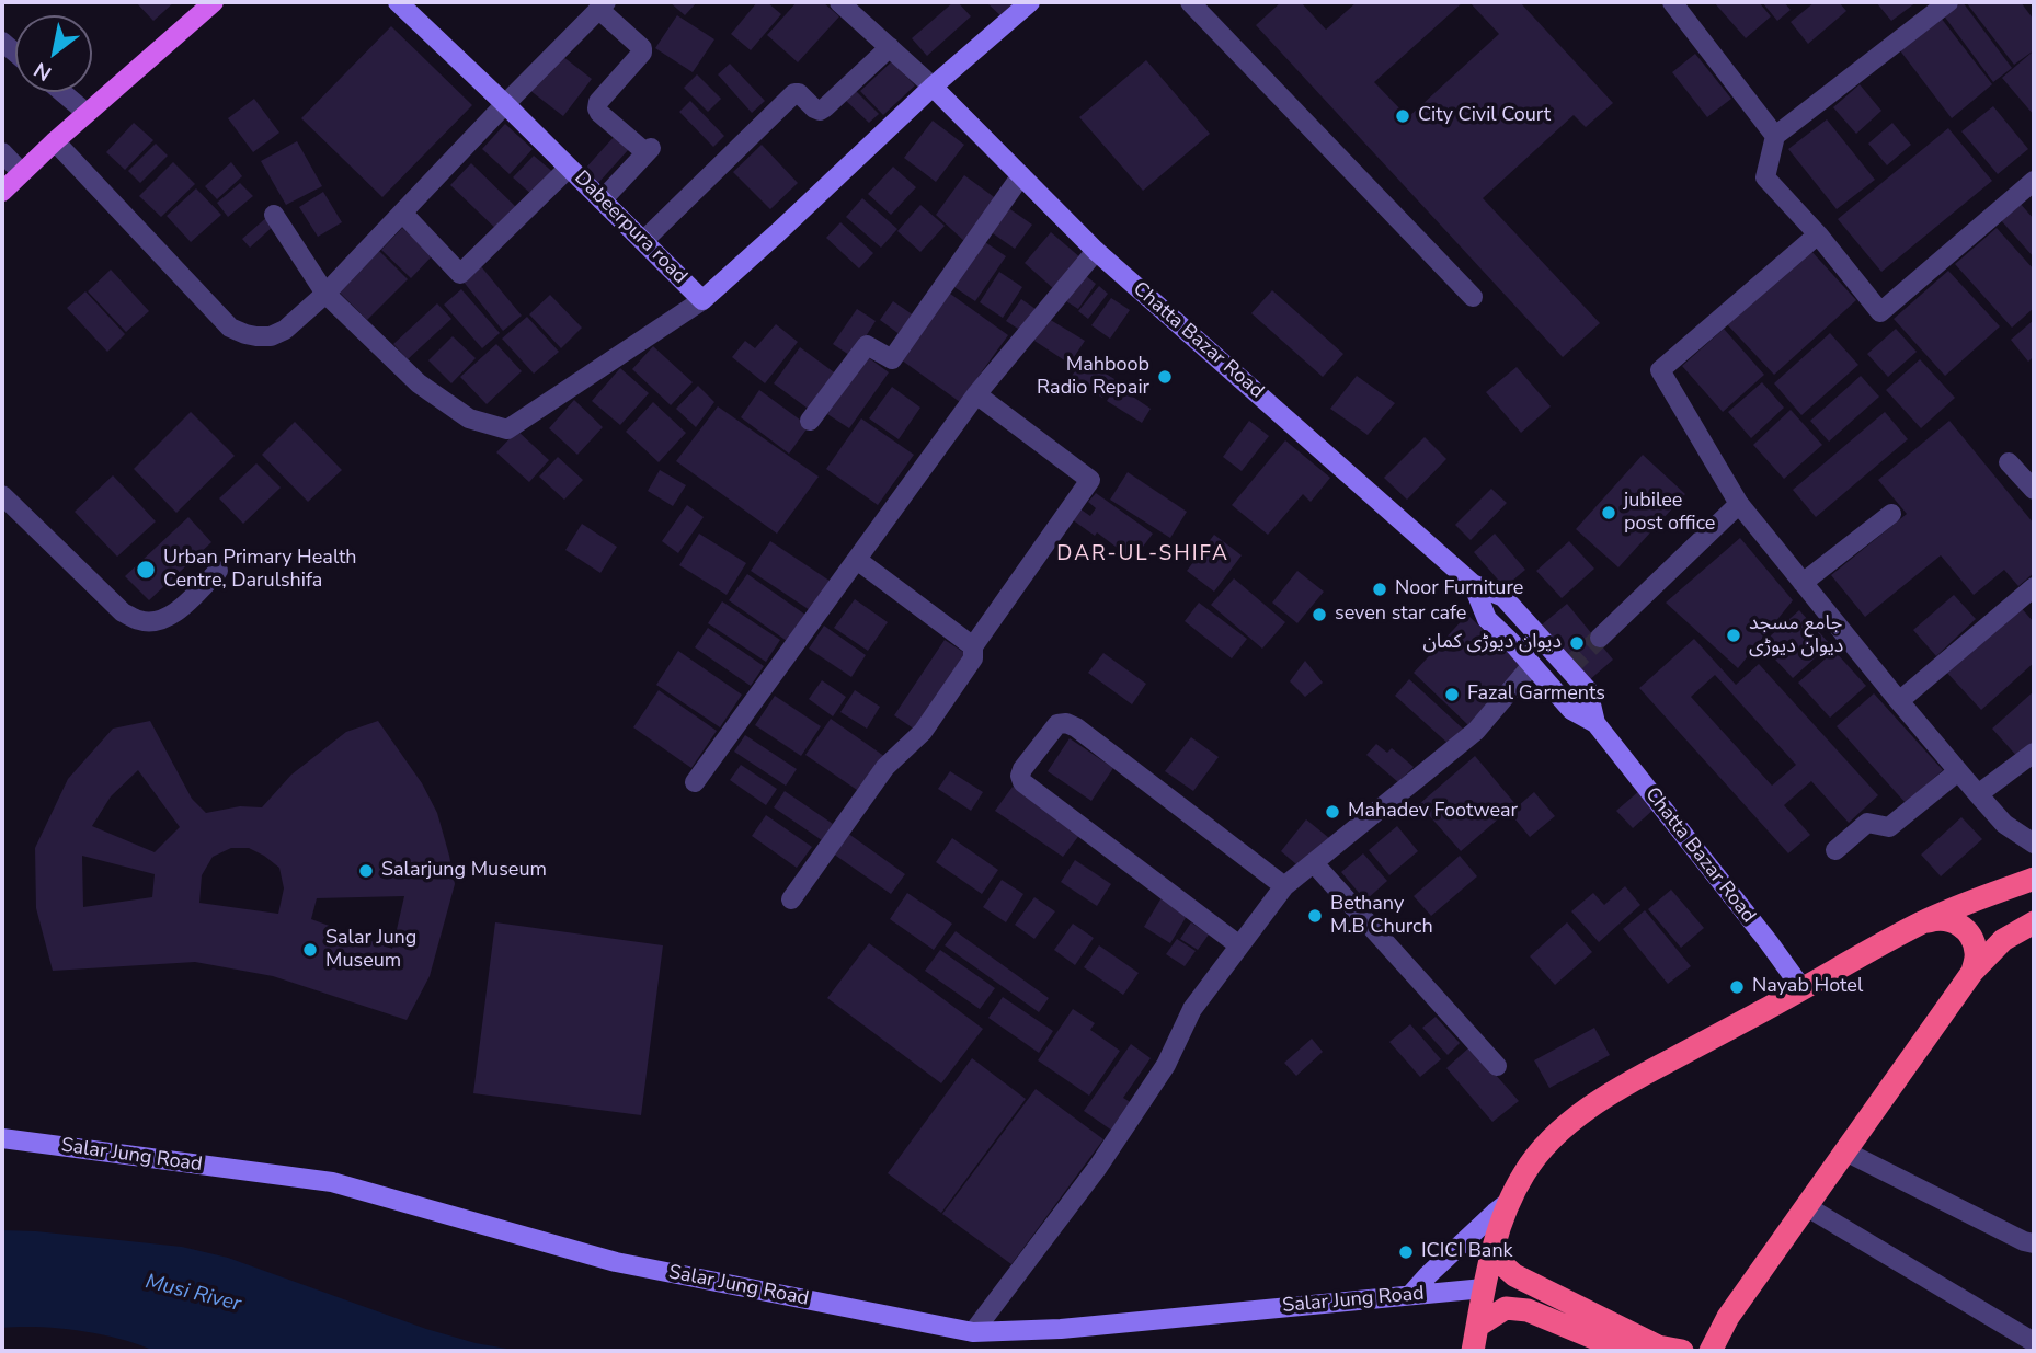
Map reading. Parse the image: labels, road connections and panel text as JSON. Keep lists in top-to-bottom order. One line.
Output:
{"streets":{"street":["Dabeerpura road","Chatta Bazar Road","Salar Jung Road"]},"crossings":[["Dabeerpura road","Chatta Bazar Road"]],"districts":["DAR-UL-SHIFA"],"water":["Musi River"],"places":["City Civil Court","Mahboob Radio Repair","jubilee post office","Urban Primary Health Centre, Darulshifa","Noor Furniture","seven star cafe","جامع مسجد دیوان دیوڑی","دیوان دیوڑی کمان","Fazal Garments","Mahadev Footwear","Salarjung Museum","Bethany M.B Church","Salar Jung Museum","Nayab Hotel","ICICI Bank"],"north":"bottom left"}
